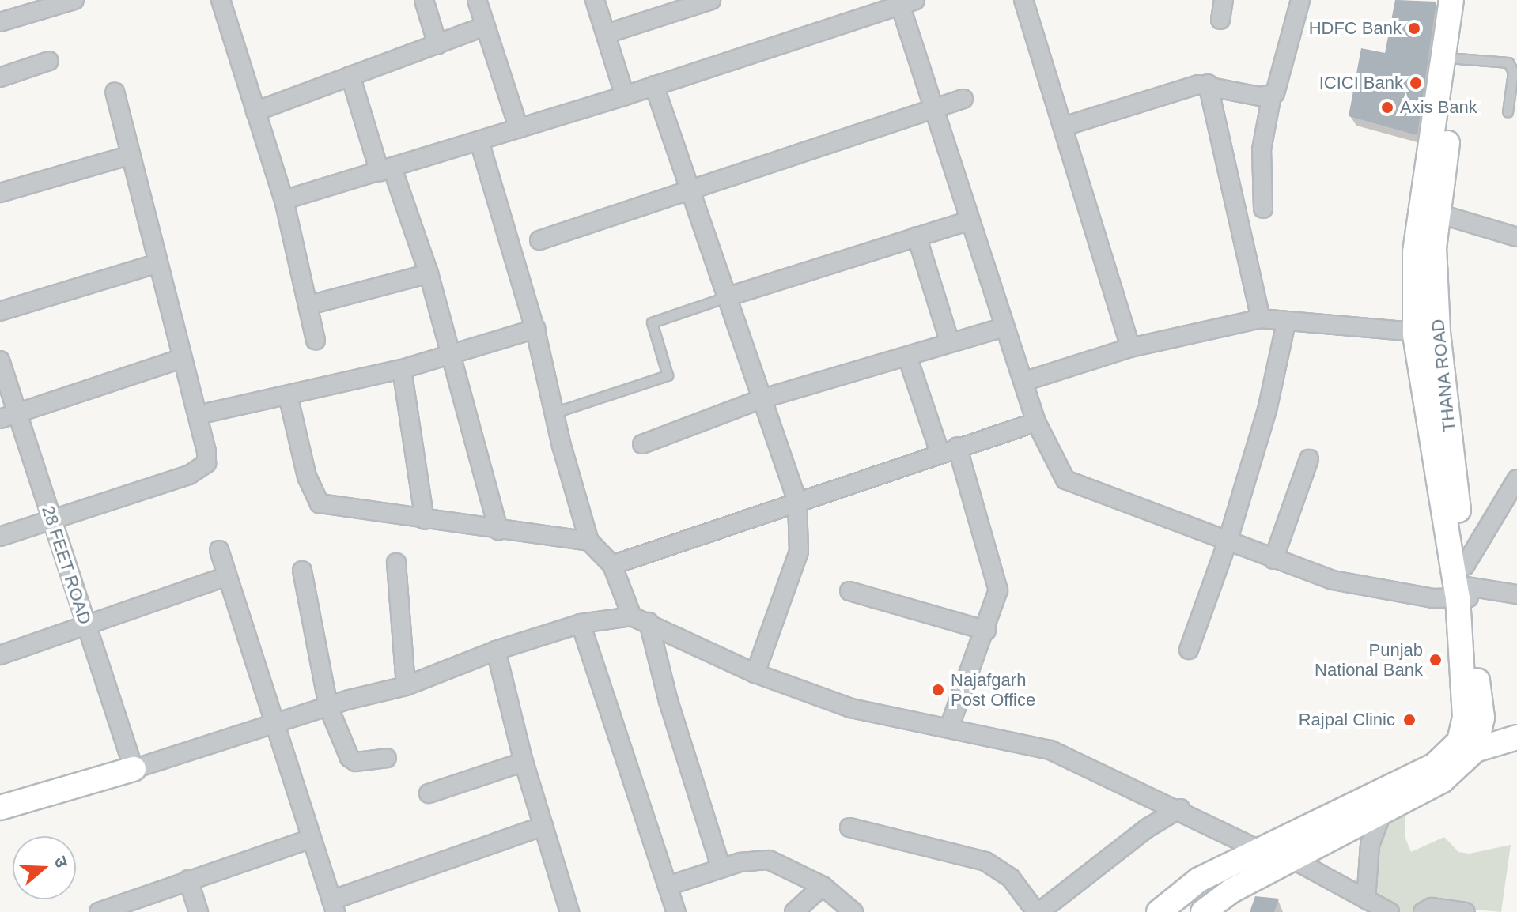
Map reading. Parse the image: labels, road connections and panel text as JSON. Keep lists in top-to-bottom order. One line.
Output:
{"streets":{"main road":["THANA ROAD"],"street":["28 FEET ROAD"]},"places":["HDFC Bank","ICICI Bank","Axis Bank","Punjab National Bank","Najafgarh Post Office","Rajpal Clinic"],"north":"right"}
